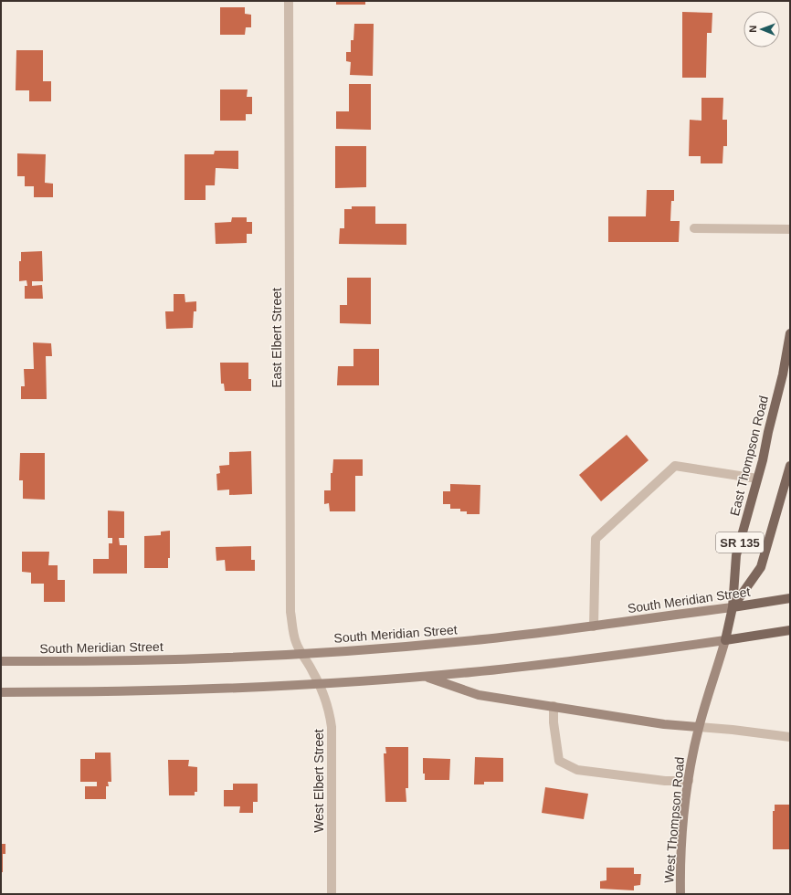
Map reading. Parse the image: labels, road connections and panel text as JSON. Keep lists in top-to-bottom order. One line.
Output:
{"streets":{"main road":["East Thompson Road","SR 135","South Meridian Street","West Thompson Road"],"street":["East Elbert Street","West Elbert Street"]},"crossings":[["East Elbert Street","South Meridian Street"],["East Elbert Street","West Elbert Street"],["East Thompson Road","South Meridian Street"],["East Thompson Road","West Thompson Road"]],"north":"left"}
